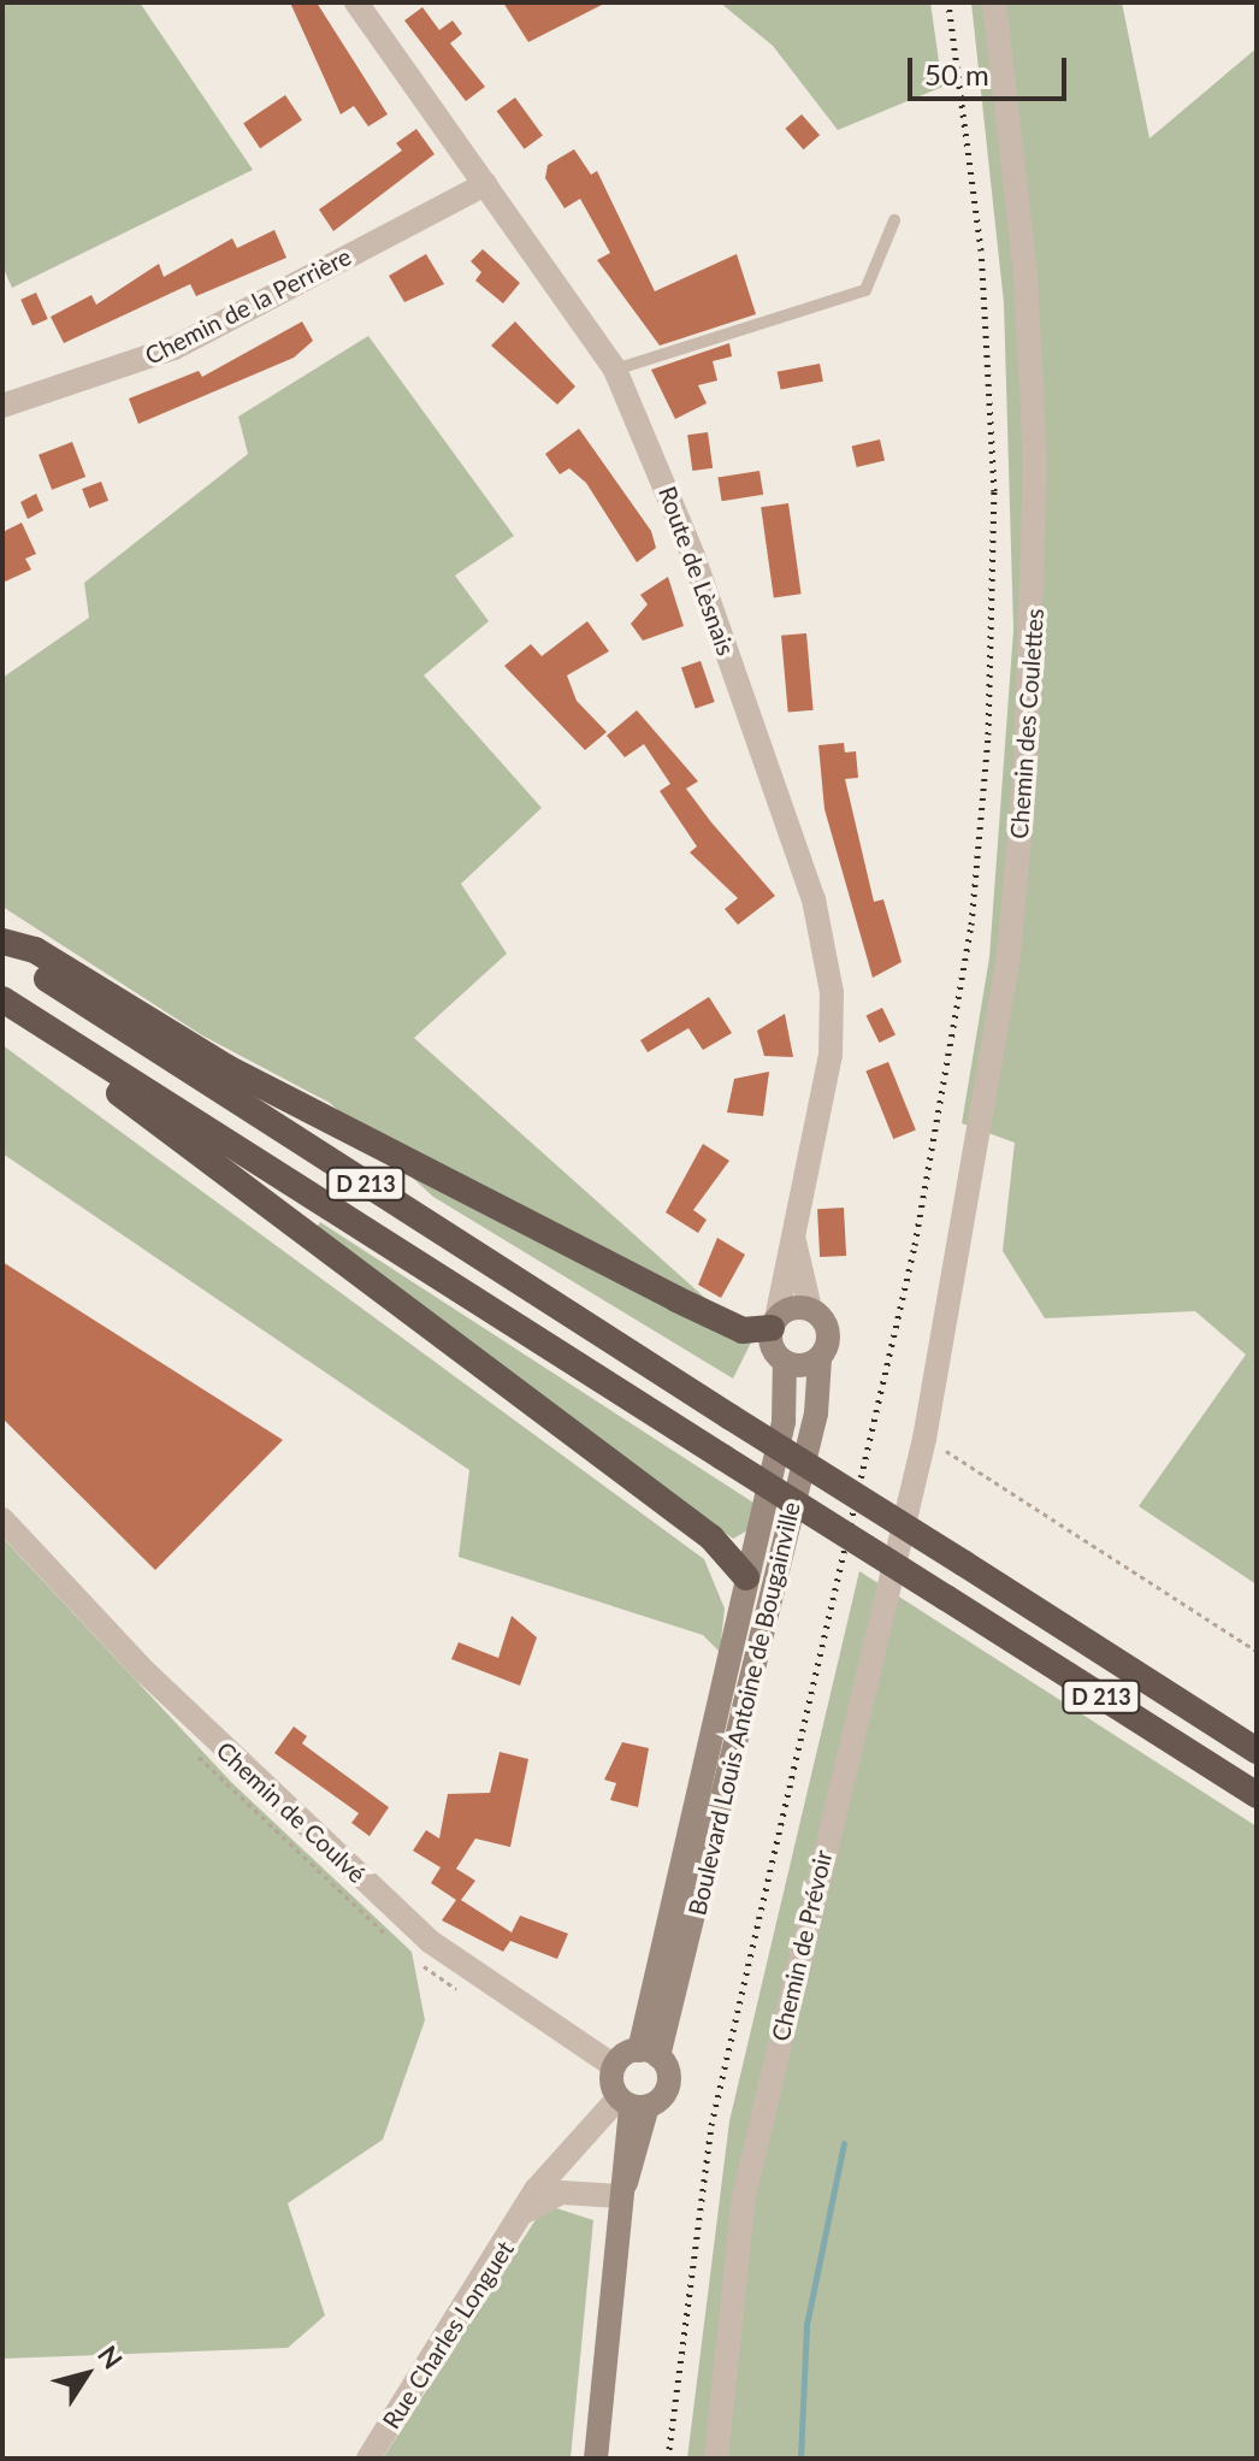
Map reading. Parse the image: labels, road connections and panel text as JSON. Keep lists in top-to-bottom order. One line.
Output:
{"streets":{"highway":["D 213"],"main road":["Boulevard Louis Antoine de Bougainville"],"street":["Chemin de la Perrière","Route de Lèsnais","Chemin des Coulettes","Chemin de Coulvé","Chemin de Prévoir","Rue Charles Longuet"]},"crossings":[["Chemin de la Perrière","Route de Lèsnais"],["Route de Lèsnais","Boulevard Louis Antoine de Bougainville"],["Chemin des Coulettes","Chemin de Prévoir"]],"scale_bar":"50 m","north":"top right"}
